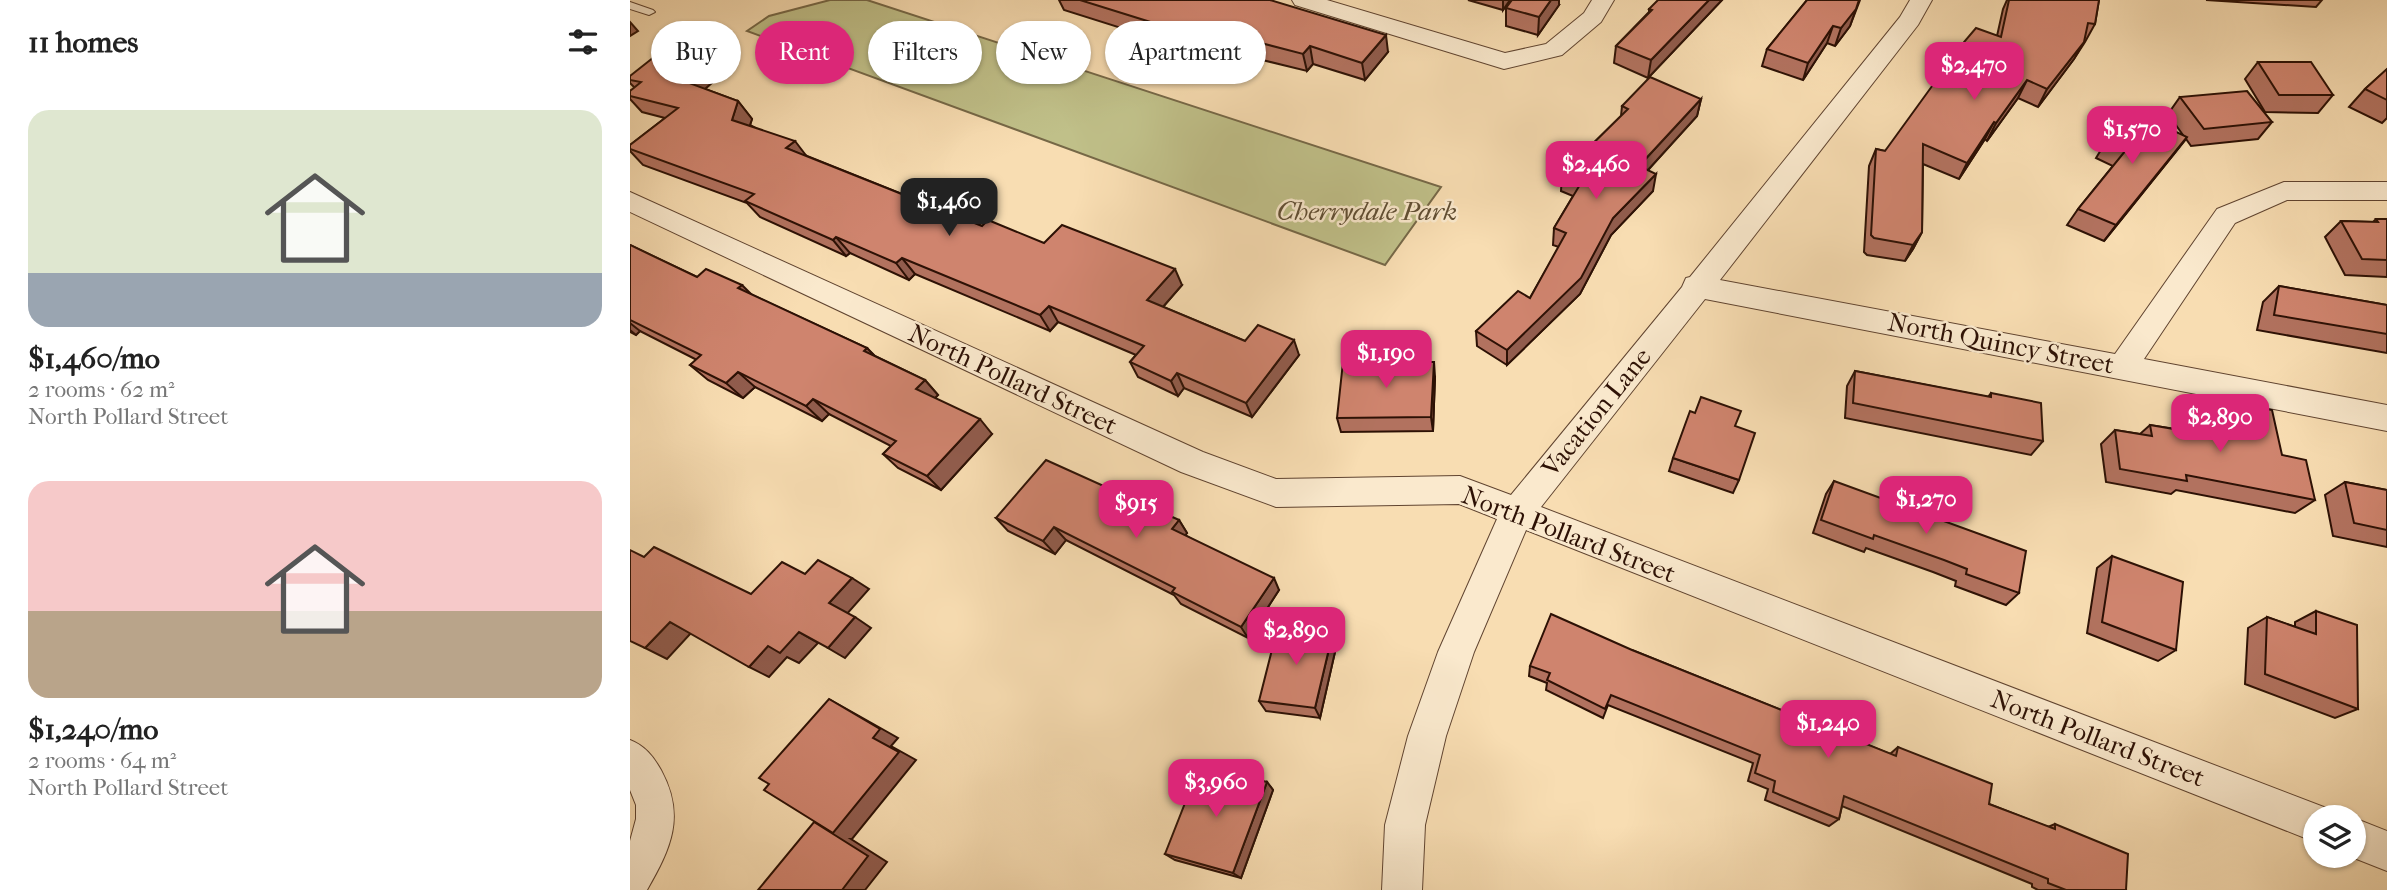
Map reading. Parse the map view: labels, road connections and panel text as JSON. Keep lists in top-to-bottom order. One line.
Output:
{"streets":{"street":["North Quincy Street","North Pollard Street","Vacation Lane"]},"crossings":[["North Quincy Street","Vacation Lane"],["North Pollard Street","Vacation Lane"]],"parks":["Cherrydale Park"],"page":{"heading":"11 homes","chip":["Buy","Rent","Filters","New","Apartment"],"price":["$2,470","$1,570","$2,460","$1,460","$1,190","$2,890","$1,270","$915","$2,890","$1,240","$3,960"],"list":[{"name":"$1,460/mo","note":"2 rooms · 62 m² · North Pollard Street"},{"name":"$1,240/mo","note":"2 rooms · 64 m² · North Pollard Street"}]}}
